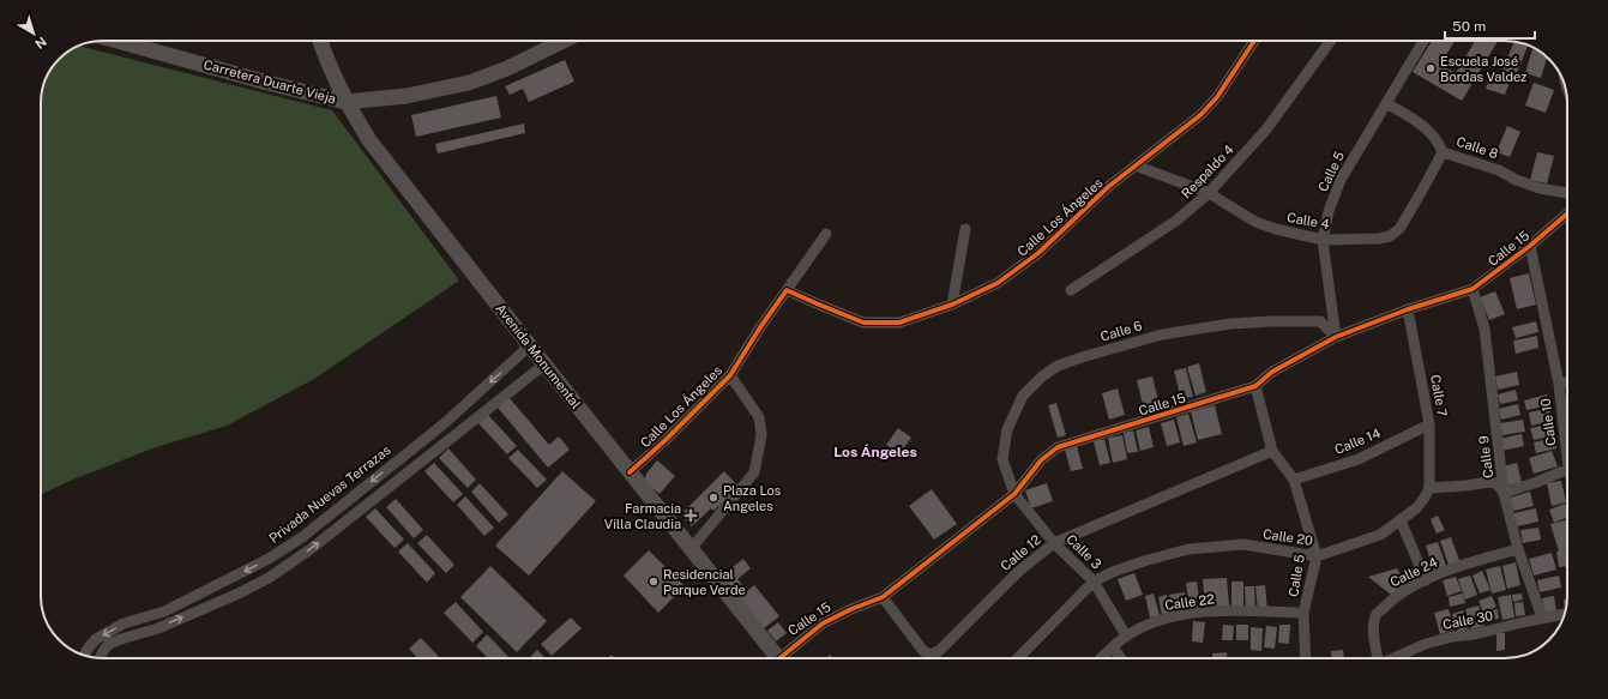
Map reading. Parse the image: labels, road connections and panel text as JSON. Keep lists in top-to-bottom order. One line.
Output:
{"streets":{"main road":["Carretera Duarte Vieja","Avenida Monumental"],"street":["Calle 8","Respaldo 4","Calle 5","Calle Los Ángeles","Calle 4","Calle 15","Calle 6","Calle 7","Calle 10","Calle 14","Calle 9","Privada Nuevas Terrazas","Calle 20","Calle 3","Calle 12","Calle 24","Calle 22","Calle 30"]},"crossings":[["Carretera Duarte Vieja","Avenida Monumental"],["Calle 8","Calle 5"],["Calle 8","Calle 4"],["Respaldo 4","Calle 4"],["Calle 5","Calle 4"],["Calle 5","Calle 15"],["Calle 5","Calle 6"],["Calle 5","Calle 14"],["Calle 5","Calle 20"],["Calle 5","Calle 12"],["Calle 5","Calle 22"],["Calle Los Ángeles","Calle 4"],["Calle Los Ángeles","Avenida Monumental"],["Calle 15","Calle 6"],["Calle 15","Calle 7"],["Calle 15","Calle 10"],["Calle 15","Calle 9"],["Calle 15","Calle 3"],["Calle 15","Calle 12"],["Calle 6","Calle 3"],["Avenida Monumental","Privada Nuevas Terrazas"],["Calle 7","Calle 14"],["Calle 7","Calle 20"],["Calle 9","Calle 24"],["Calle 9","Calle 30"],["Calle 20","Calle 3"],["Calle 3","Calle 12"],["Calle 3","Calle 22"]],"districts":["Los Ángeles"],"places":{"other":["Escuela José Bordas Valdez","Plaza Los Angeles","Residencial Parque Verde"],"health":["Farmacia Villa Claudia"]},"scale_bar":"50 m","north":"bottom right"}
